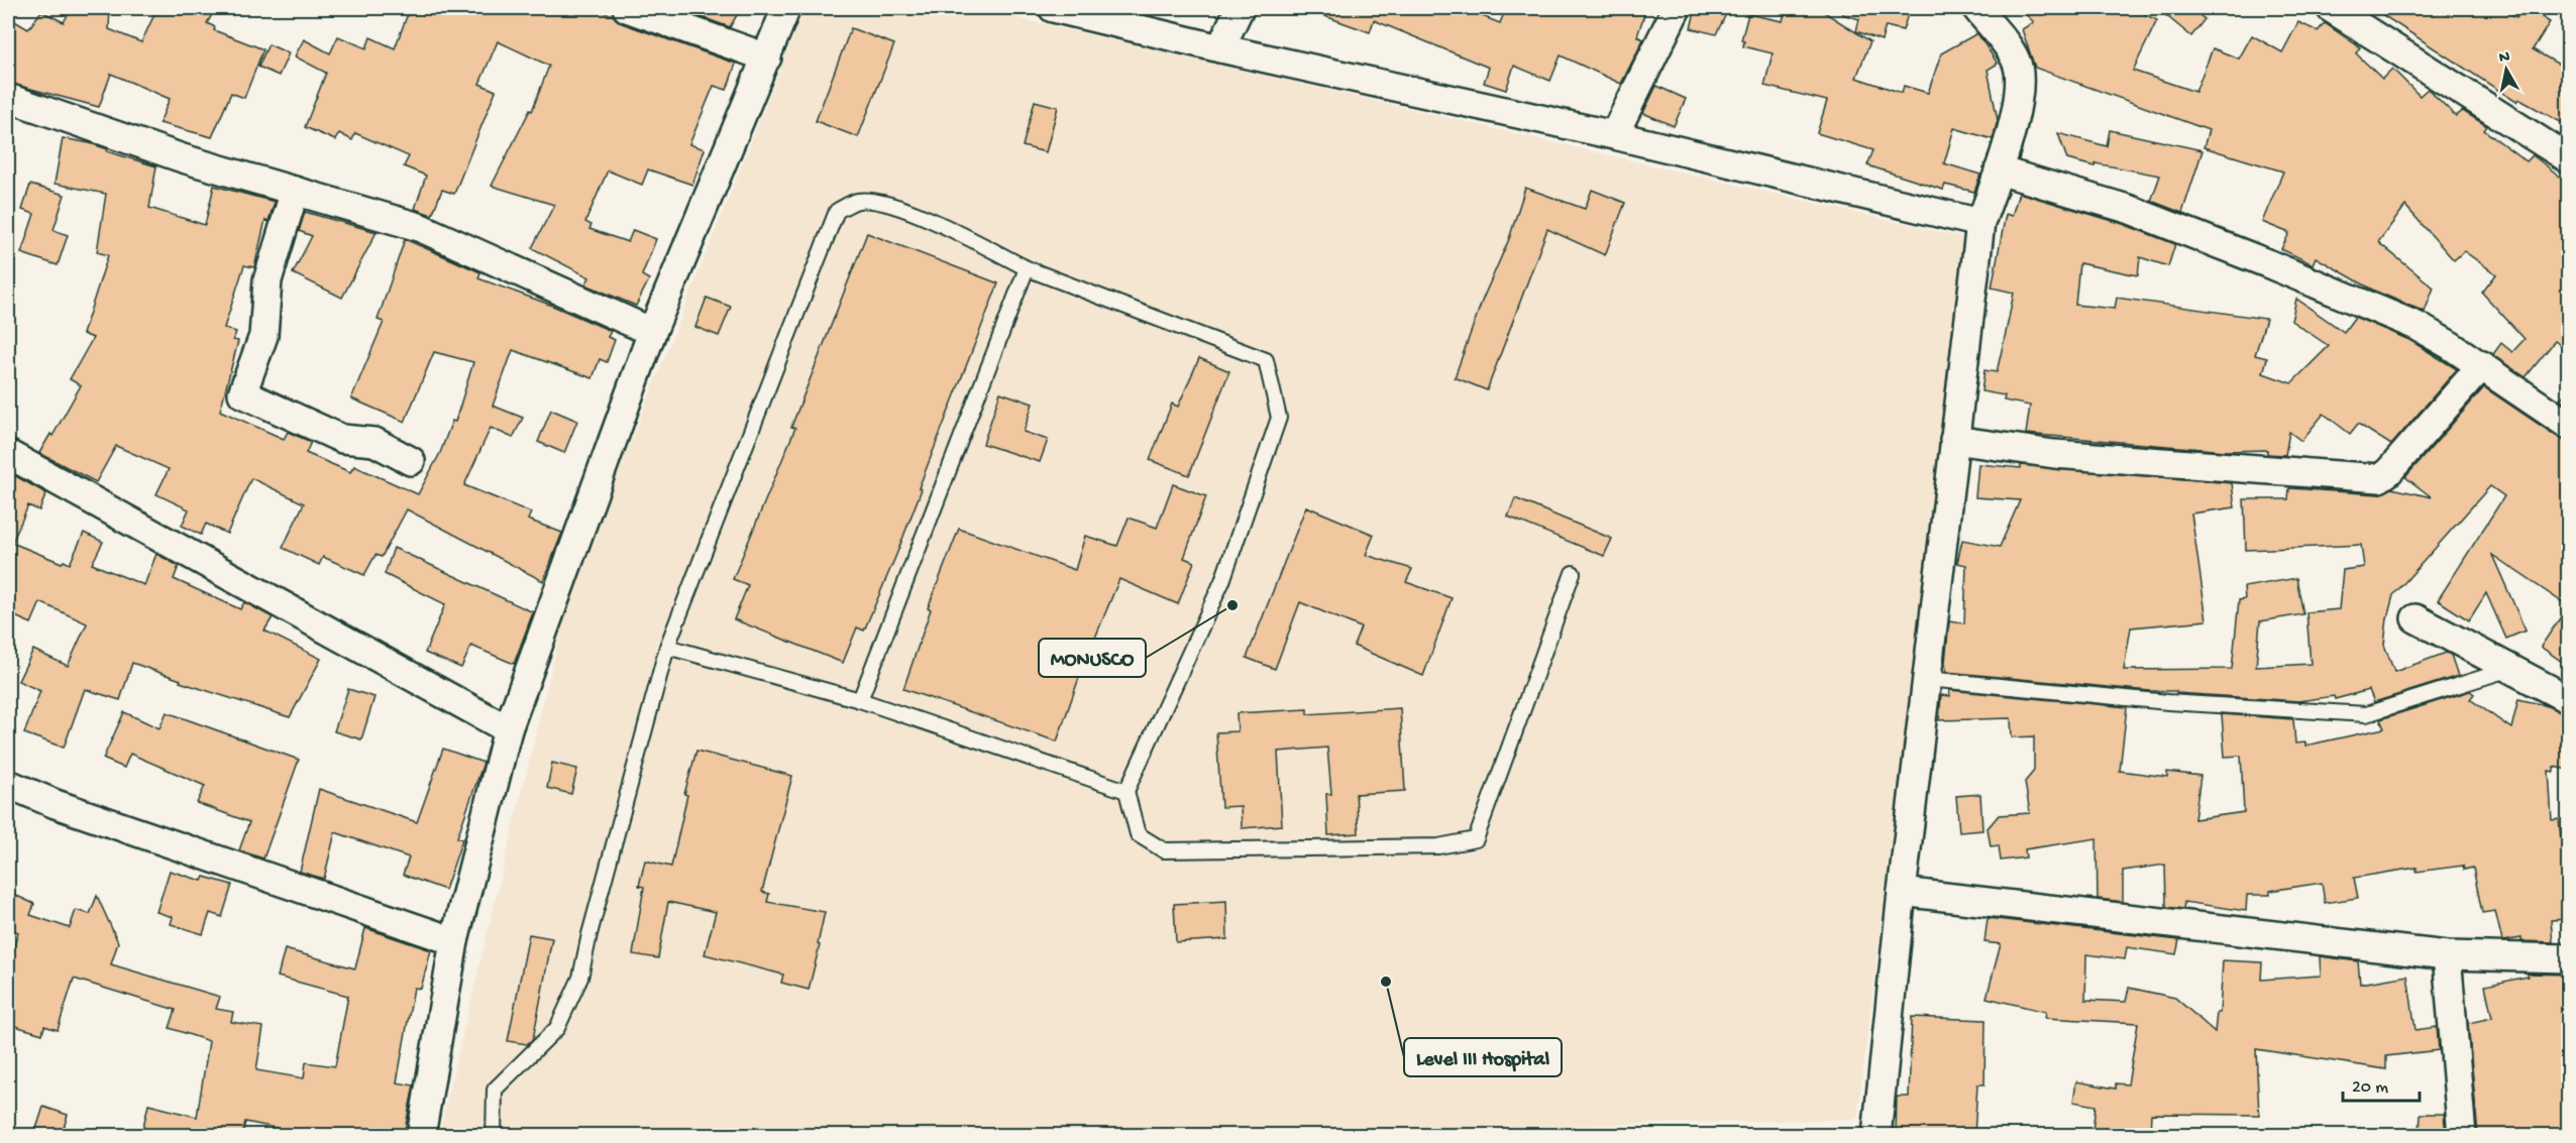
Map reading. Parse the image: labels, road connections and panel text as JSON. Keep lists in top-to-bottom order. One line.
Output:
{"places":["MONUSCO","Level III Hospital"],"scale_bar":"20 m","north":"top"}
